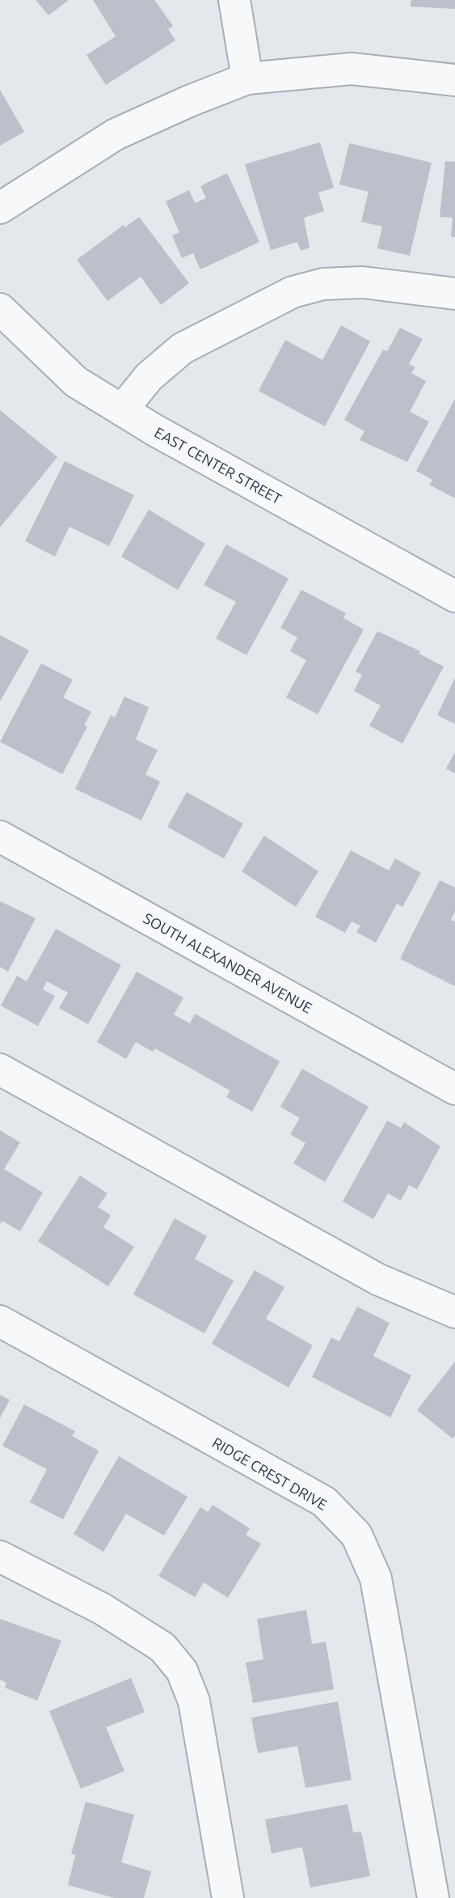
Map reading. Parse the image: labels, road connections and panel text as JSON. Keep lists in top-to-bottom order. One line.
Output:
{"streets":{"street":["EAST CENTER STREET","SOUTH ALEXANDER AVENUE","RIDGE CREST DRIVE"]}}
